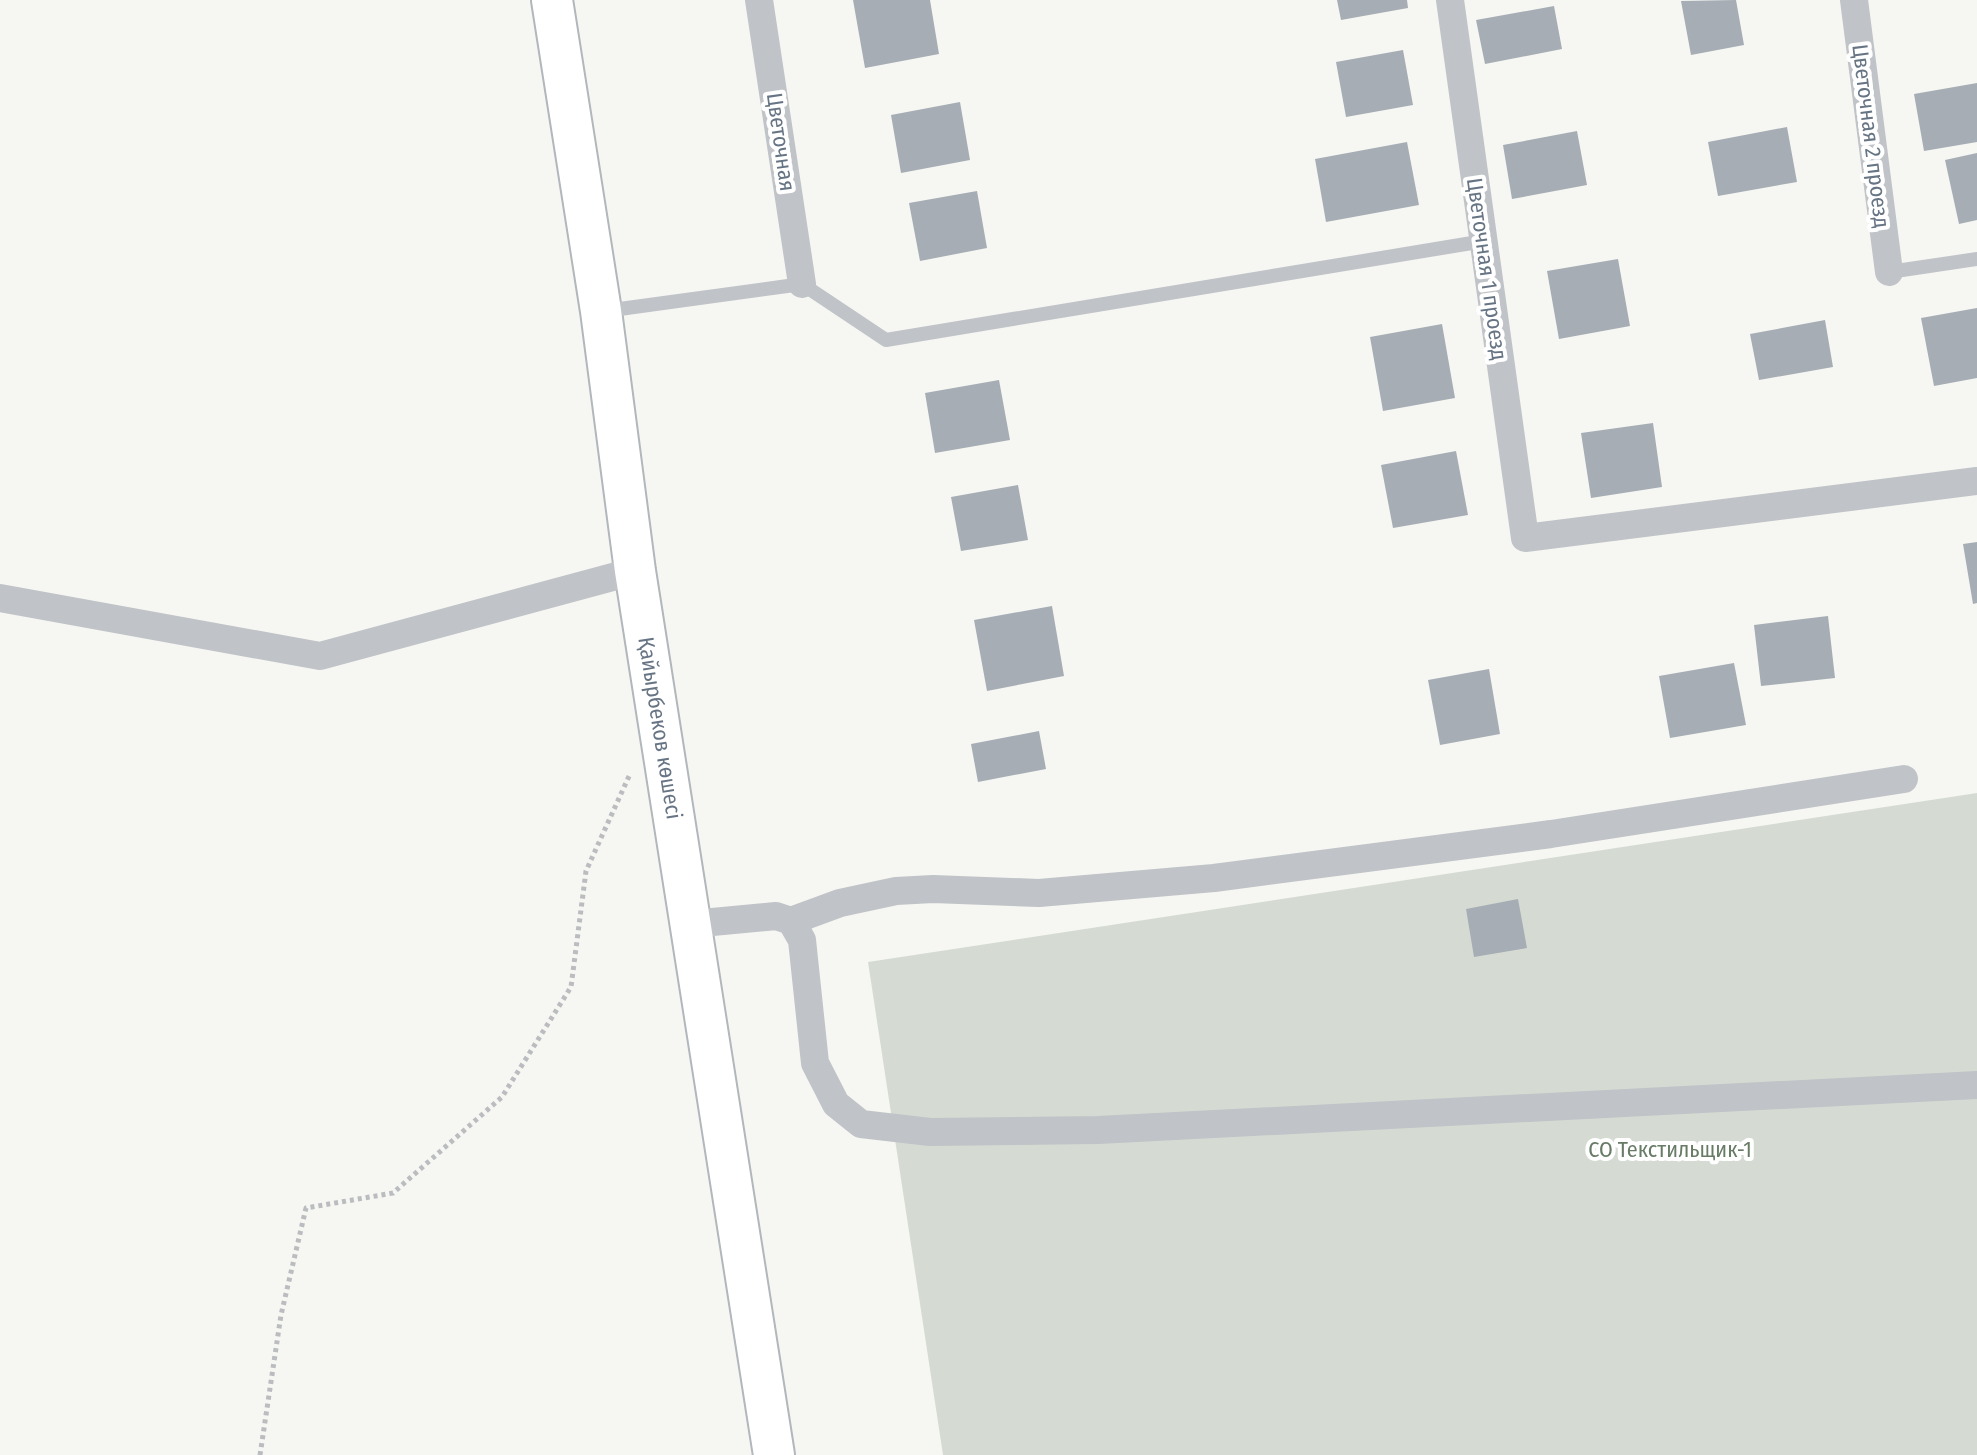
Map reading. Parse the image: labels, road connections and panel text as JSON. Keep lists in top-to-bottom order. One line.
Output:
{"streets":{"main road":["Қайырбеков көшесі"],"street":["Цветочная 2 проезд","Цветочная","Цветочная 1 проезд"]},"parks":["СО Текстильщик-1"]}
